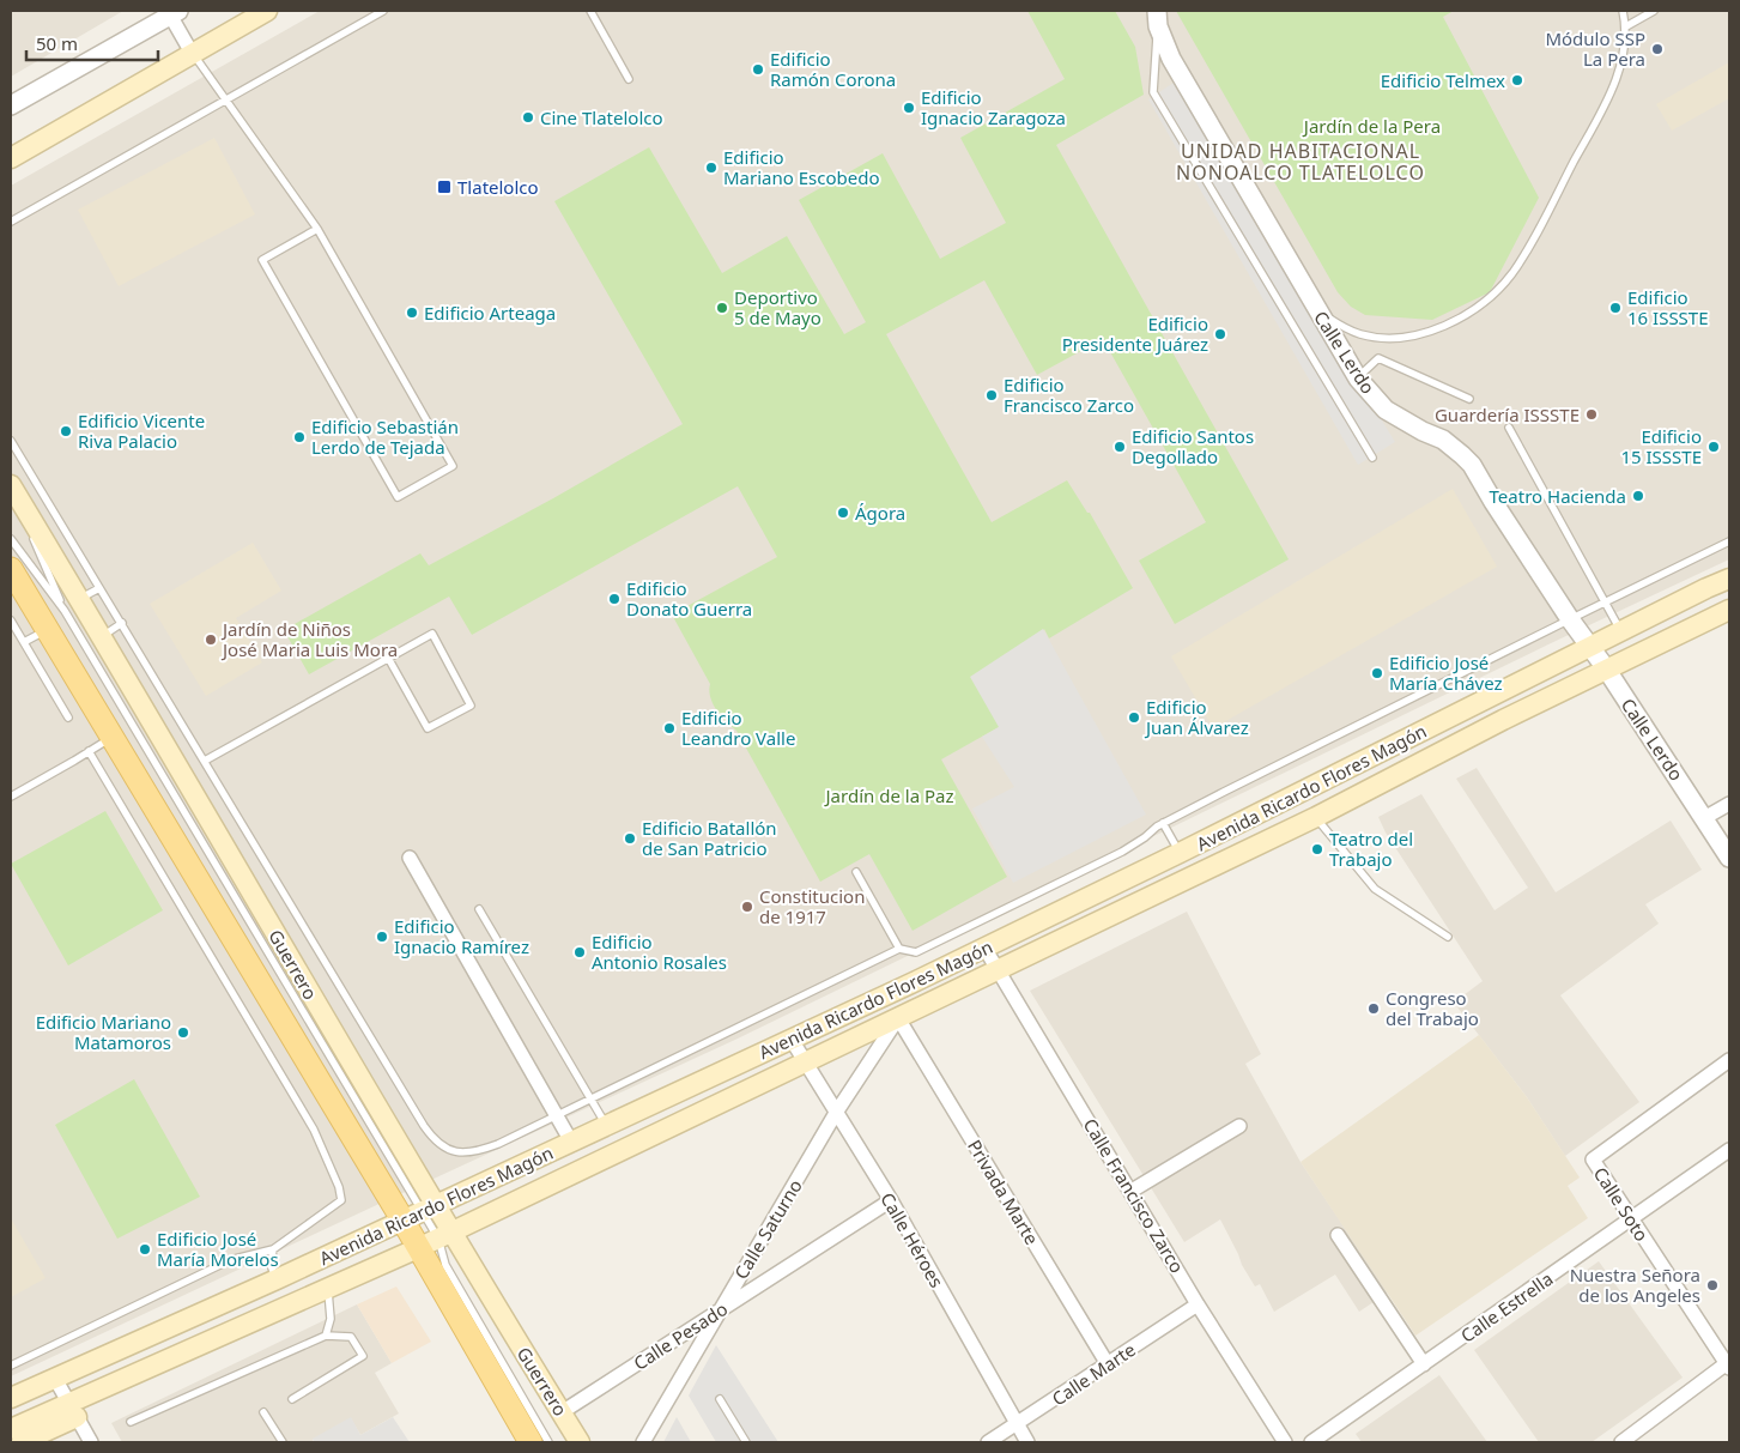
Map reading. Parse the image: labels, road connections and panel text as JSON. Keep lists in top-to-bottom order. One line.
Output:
{"streets":{"main road":["Avenida Ricardo Flores Magón","Guerrero"],"street":["Calle Lerdo","Privada Marte","Calle Francisco Zarco","Calle Soto","Calle Saturno","Calle Héroes","Calle Estrella","Calle Pesado","Calle Marte"]},"crossings":[["Calle Lerdo","Avenida Ricardo Flores Magón"],["Avenida Ricardo Flores Magón","Guerrero"],["Avenida Ricardo Flores Magón","Privada Marte"],["Avenida Ricardo Flores Magón","Calle Francisco Zarco"],["Avenida Ricardo Flores Magón","Calle Saturno"],["Avenida Ricardo Flores Magón","Calle Héroes"],["Guerrero","Calle Pesado"],["Privada Marte","Calle Saturno"],["Privada Marte","Calle Marte"],["Calle Francisco Zarco","Calle Marte"],["Calle Soto","Calle Estrella"],["Calle Saturno","Calle Héroes"],["Calle Saturno","Calle Pesado"],["Calle Héroes","Calle Pesado"],["Calle Héroes","Calle Marte"]],"districts":["UNIDAD HABITACIONAL NONOALCO TLATELOLCO"],"parks":["Jardín de la Pera","Jardín de la Paz"],"places":{"other":["Módulo SSP La Pera","Edificio Ramón Corona","Edificio Telmex","Edificio Ignacio Zaragoza","Cine Tlatelolco","Edificio Mariano Escobedo","Deportivo 5 de Mayo","Edificio 16 ISSSTE","Edificio Arteaga","Edificio Presidente Juárez","Edificio Francisco Zarco","Guardería ISSSTE","Edificio Vicente Riva Palacio","Edificio Sebastián Lerdo de Tejada","Edificio Santos Degollado","Edificio 15 ISSSTE","Teatro Hacienda","Ágora","Edificio Donato Guerra","Jardín de Niños José Maria Luis Mora","Edificio José María Chávez","Edificio Juan Álvarez","Edificio Leandro Valle","Edificio Batallón de San Patricio","Teatro del Trabajo","Constitucion de 1917","Edificio Ignacio Ramírez","Edificio Antonio Rosales","Congreso del Trabajo","Edificio Mariano Matamoros","Edificio José María Morelos","Nuestra Señora de los Angeles"],"transit":["Tlatelolco"]},"scale_bar":"50 m"}
